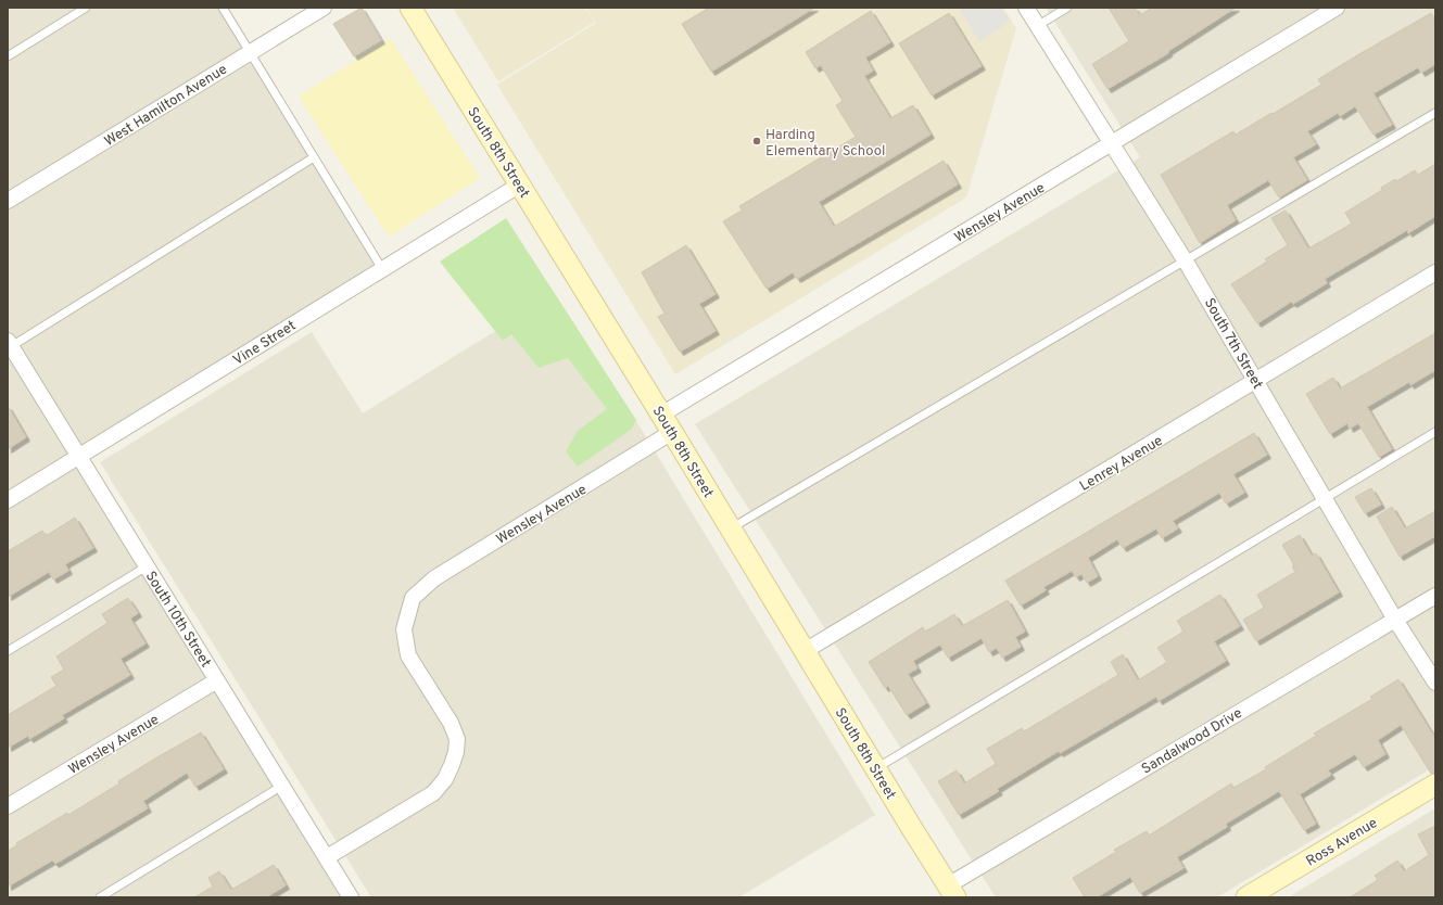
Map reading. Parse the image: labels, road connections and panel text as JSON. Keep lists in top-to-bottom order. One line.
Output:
{"streets":{"street":["West Hamilton Avenue","South 8th Street","Wensley Avenue","Vine Street","South 7th Street","Lenrey Avenue","South 10th Street","Sandalwood Drive","Ross Avenue"]},"crossings":[["South 8th Street","Wensley Avenue"],["South 8th Street","Vine Street"],["South 8th Street","Lenrey Avenue"],["South 8th Street","Sandalwood Drive"],["Wensley Avenue","South 7th Street"],["Wensley Avenue","South 10th Street"],["Vine Street","South 10th Street"],["South 7th Street","Lenrey Avenue"],["South 7th Street","Sandalwood Drive"]],"places":["Harding Elementary School"]}
